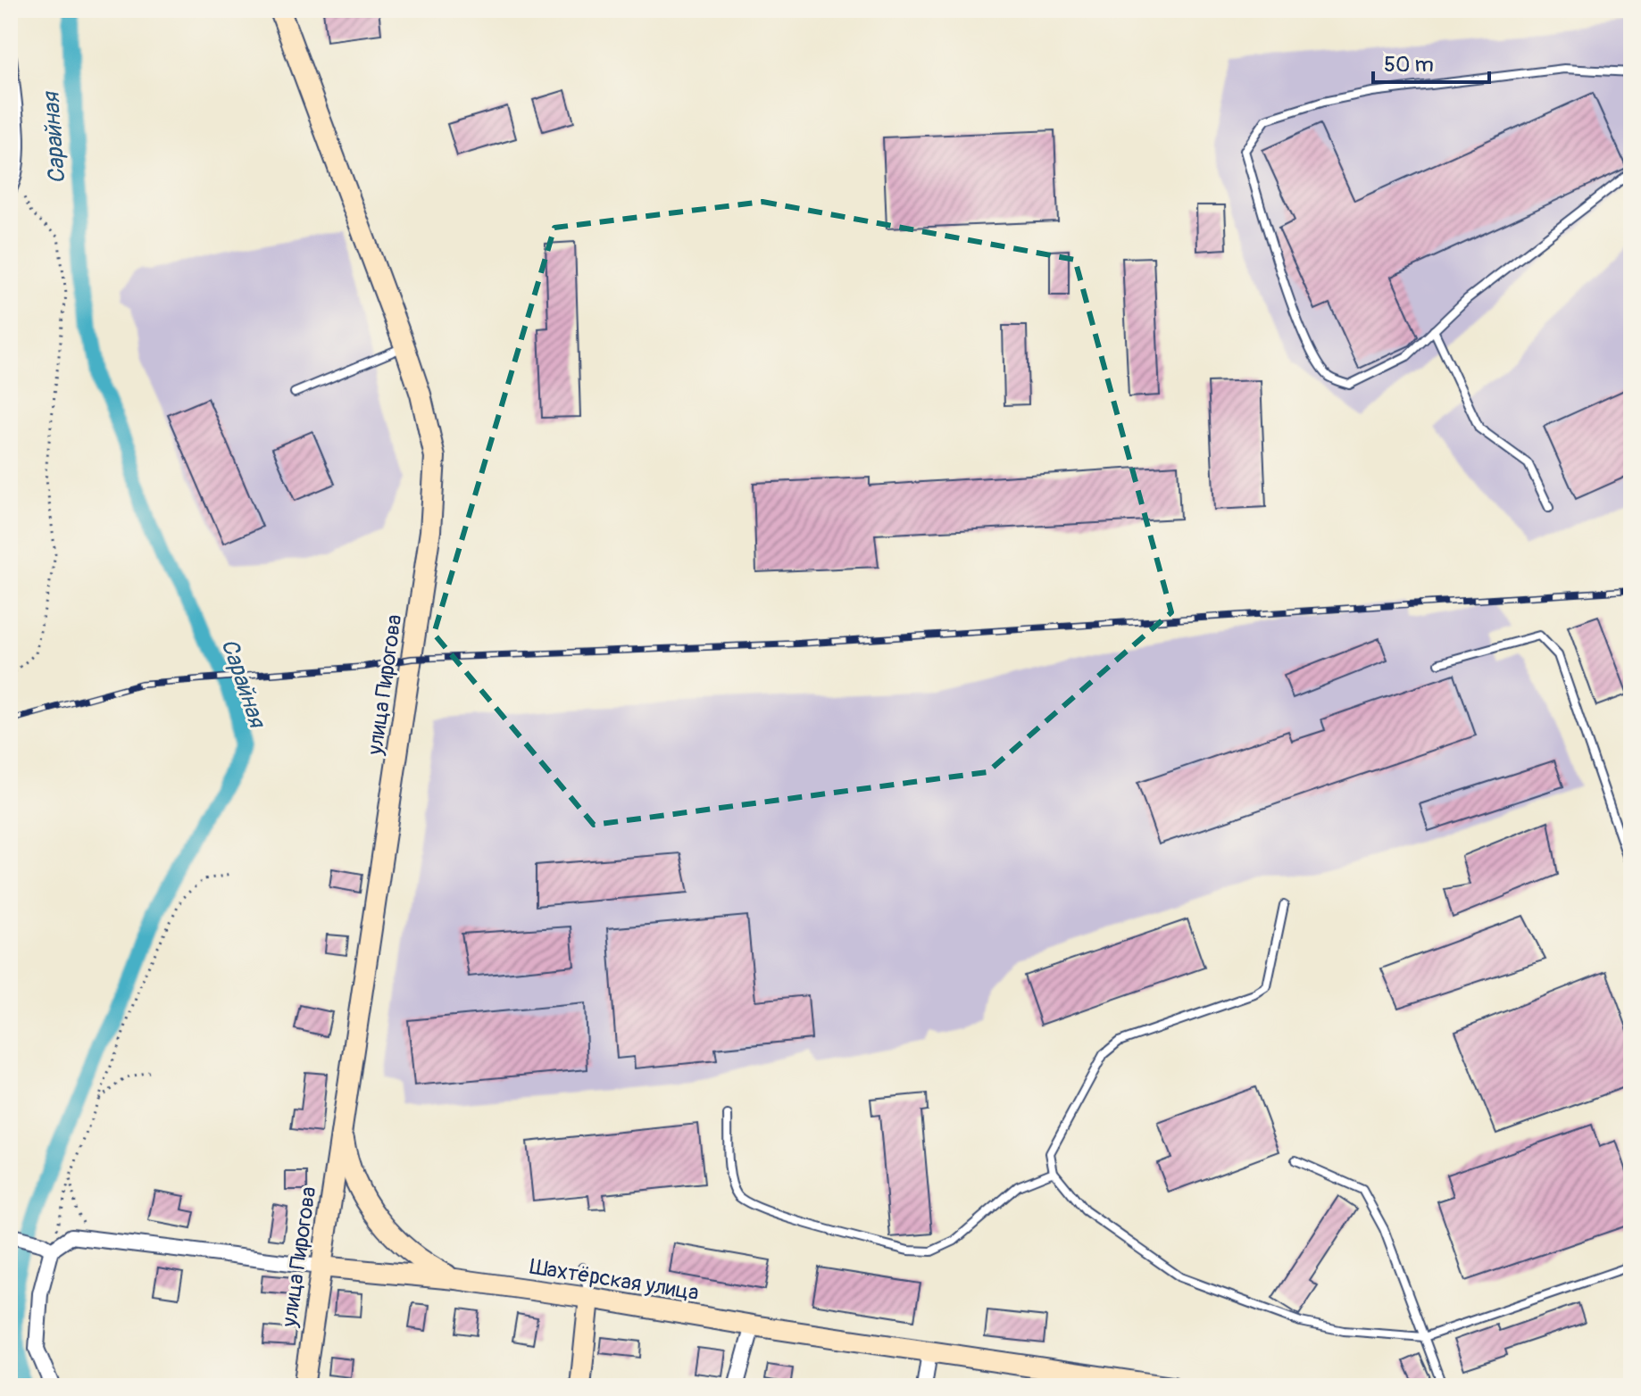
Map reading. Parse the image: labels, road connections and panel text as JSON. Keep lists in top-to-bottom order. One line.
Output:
{"streets":{"main road":["улица Пирогова","Шахтёрская улица"]},"crossings":[["улица Пирогова","Шахтёрская улица"]],"water":["Сарайная"],"scale_bar":"50 m"}
